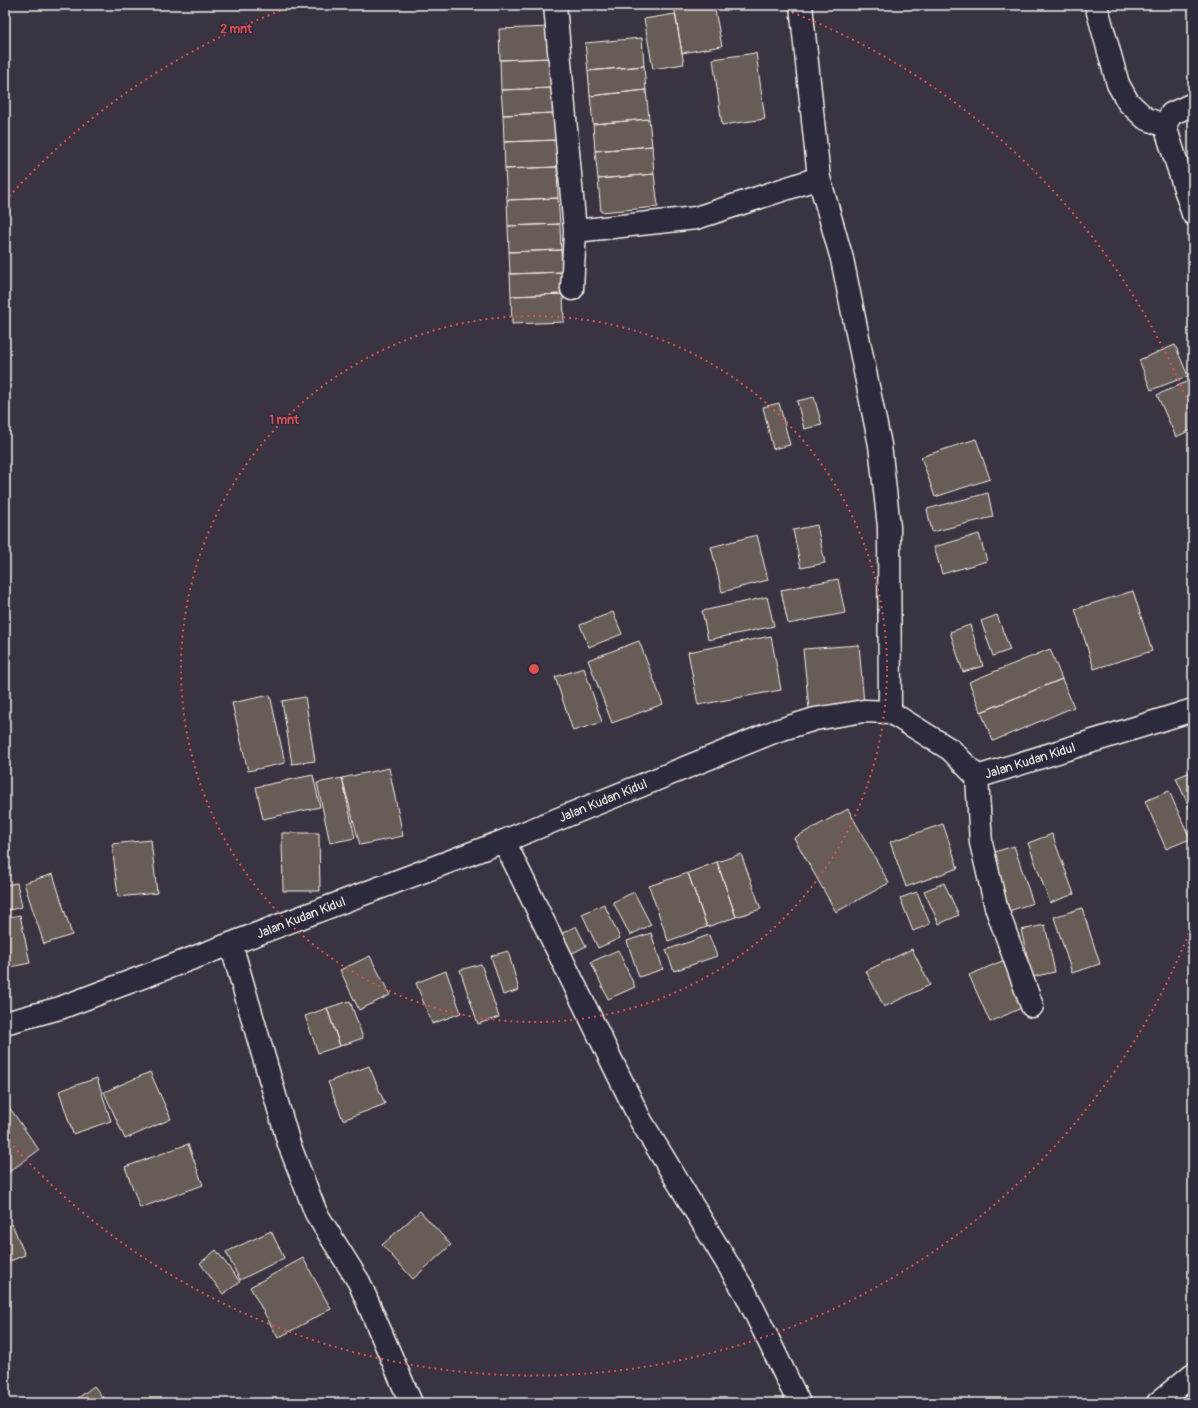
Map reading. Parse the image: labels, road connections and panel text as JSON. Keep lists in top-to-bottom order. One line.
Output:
{"streets":{"street":["Jalan Kudan Kidul"]},"rings":["2 mnt","1 mnt"]}
